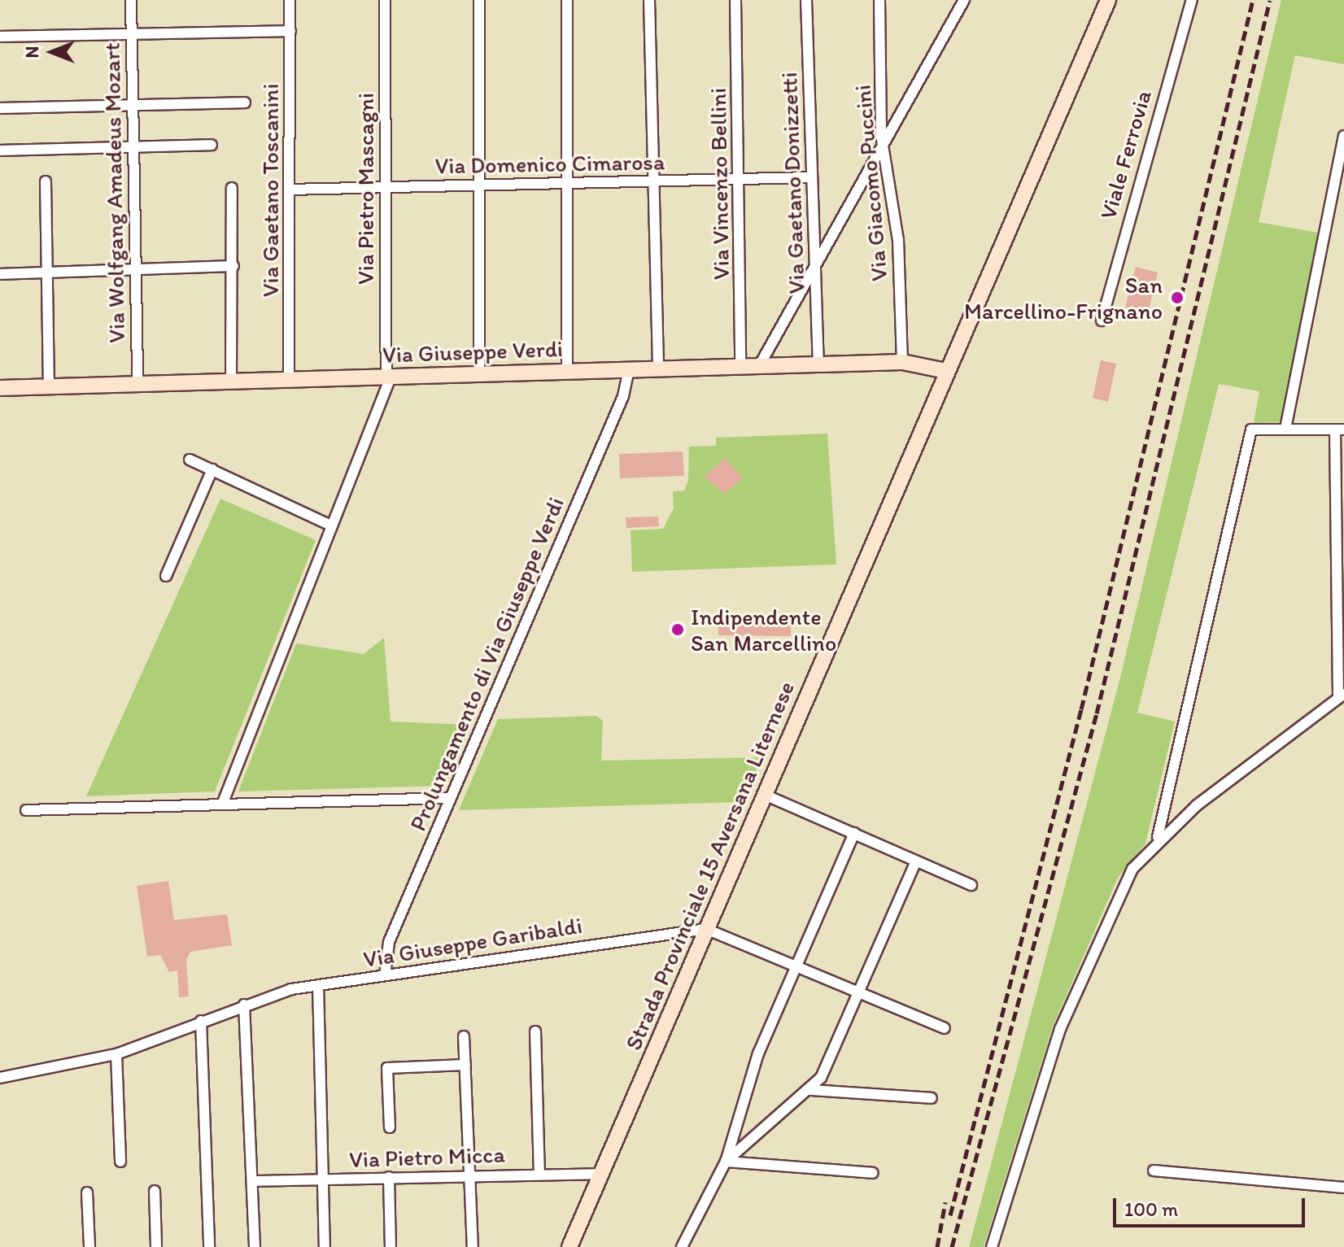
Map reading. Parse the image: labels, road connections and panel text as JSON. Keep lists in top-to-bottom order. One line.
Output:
{"streets":{"main road":["Via Giuseppe Verdi","Strada Provinciale 15 Aversana Liternese"],"street":["Viale Ferrovia","Via Domenico Cimarosa","Via Gaetano Donizzetti","Via Giacomo Puccini","Via Vincenzo Bellini","Via Pietro Mascagni","Via Gaetano Toscanini","Via Wolfgang Amadeus Mozart","Prolungamento di Via Giuseppe Verdi","Via Giuseppe Garibaldi","Via Pietro Micca"]},"crossings":[["Via Domenico Cimarosa","Via Gaetano Donizzetti"],["Via Domenico Cimarosa","Via Vincenzo Bellini"],["Via Domenico Cimarosa","Via Pietro Mascagni"],["Via Domenico Cimarosa","Via Gaetano Toscanini"],["Via Gaetano Donizzetti","Via Giuseppe Verdi"],["Via Giacomo Puccini","Via Giuseppe Verdi"],["Via Vincenzo Bellini","Via Giuseppe Verdi"],["Via Pietro Mascagni","Via Giuseppe Verdi"],["Via Gaetano Toscanini","Via Giuseppe Verdi"],["Via Wolfgang Amadeus Mozart","Via Giuseppe Verdi"],["Via Giuseppe Verdi","Prolungamento di Via Giuseppe Verdi"],["Via Giuseppe Verdi","Strada Provinciale 15 Aversana Liternese"],["Prolungamento di Via Giuseppe Verdi","Via Giuseppe Garibaldi"],["Strada Provinciale 15 Aversana Liternese","Via Giuseppe Garibaldi"],["Strada Provinciale 15 Aversana Liternese","Via Pietro Micca"]],"places":["San Marcellino-Frignano","Indipendente San Marcellino"],"scale_bar":"100 m","north":"left"}
